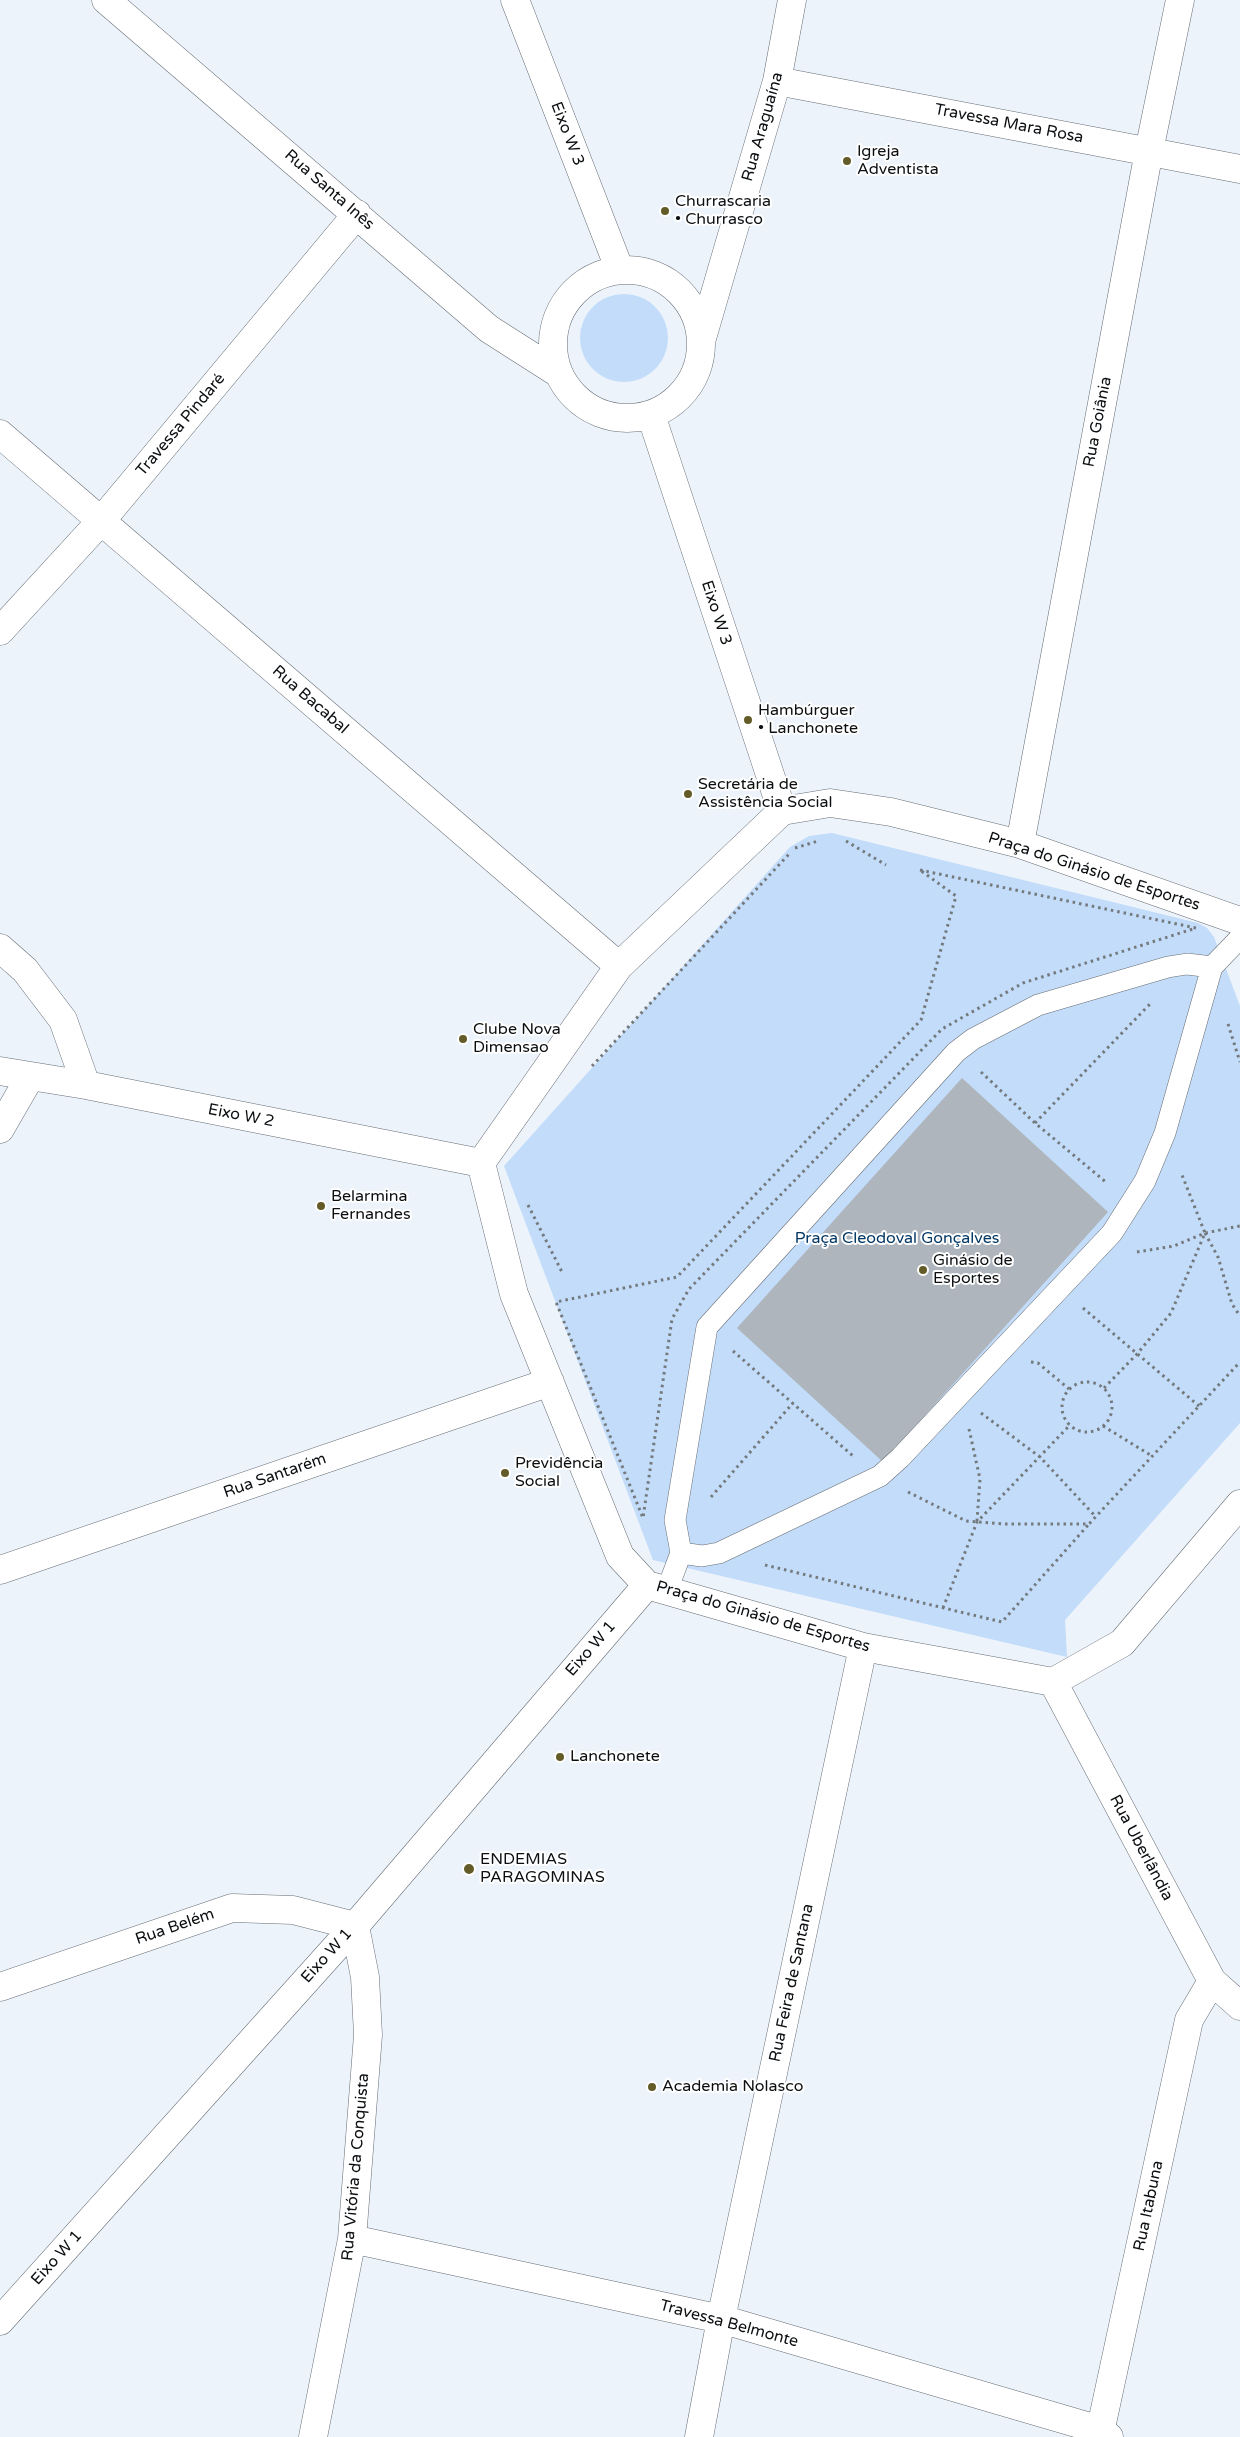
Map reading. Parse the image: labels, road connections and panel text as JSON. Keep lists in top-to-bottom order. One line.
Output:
{"streets":{"street":["Travessa Mara Rosa","Rua Araguaína","Eixo W 3","Rua Santa Inês","Rua Goiânia","Travessa Pindaré","Rua Bacabal","Praça do Ginásio de Esportes","Eixo W 2","Rua Santarém","Eixo W 1","Rua Uberlândia","Rua Belém","Rua Feira de Santana","Rua Vitória da Conquista","Rua Itabuna","Travessa Belmonte"]},"crossings":[["Travessa Mara Rosa","Rua Araguaína"],["Travessa Mara Rosa","Rua Goiânia"],["Rua Araguaína","Eixo W 3"],["Rua Araguaína","Rua Santa Inês"],["Eixo W 3","Rua Santa Inês"],["Eixo W 3","Praça do Ginásio de Esportes"],["Rua Santa Inês","Travessa Pindaré"],["Rua Goiânia","Praça do Ginásio de Esportes"],["Travessa Pindaré","Rua Bacabal"],["Praça do Ginásio de Esportes","Eixo W 2"],["Praça do Ginásio de Esportes","Rua Santarém"],["Praça do Ginásio de Esportes","Eixo W 1"],["Praça do Ginásio de Esportes","Rua Uberlândia"],["Praça do Ginásio de Esportes","Rua Feira de Santana"],["Eixo W 1","Rua Belém"],["Eixo W 1","Rua Vitória da Conquista"],["Rua Uberlândia","Rua Itabuna"],["Rua Belém","Rua Vitória da Conquista"],["Rua Feira de Santana","Travessa Belmonte"],["Rua Vitória da Conquista","Travessa Belmonte"],["Rua Itabuna","Travessa Belmonte"]],"parks":["Praça Cleodoval Gonçalves"],"places":["Igreja Adventista","Churrascaria • Churrasco","Hambúrguer • Lanchonete","Secretária de Assistência Social","Clube Nova Dimensao","Belarmina Fernandes","Ginásio de Esportes","Previdência Social","Lanchonete","ENDEMIAS PARAGOMINAS","Academia Nolasco"]}
